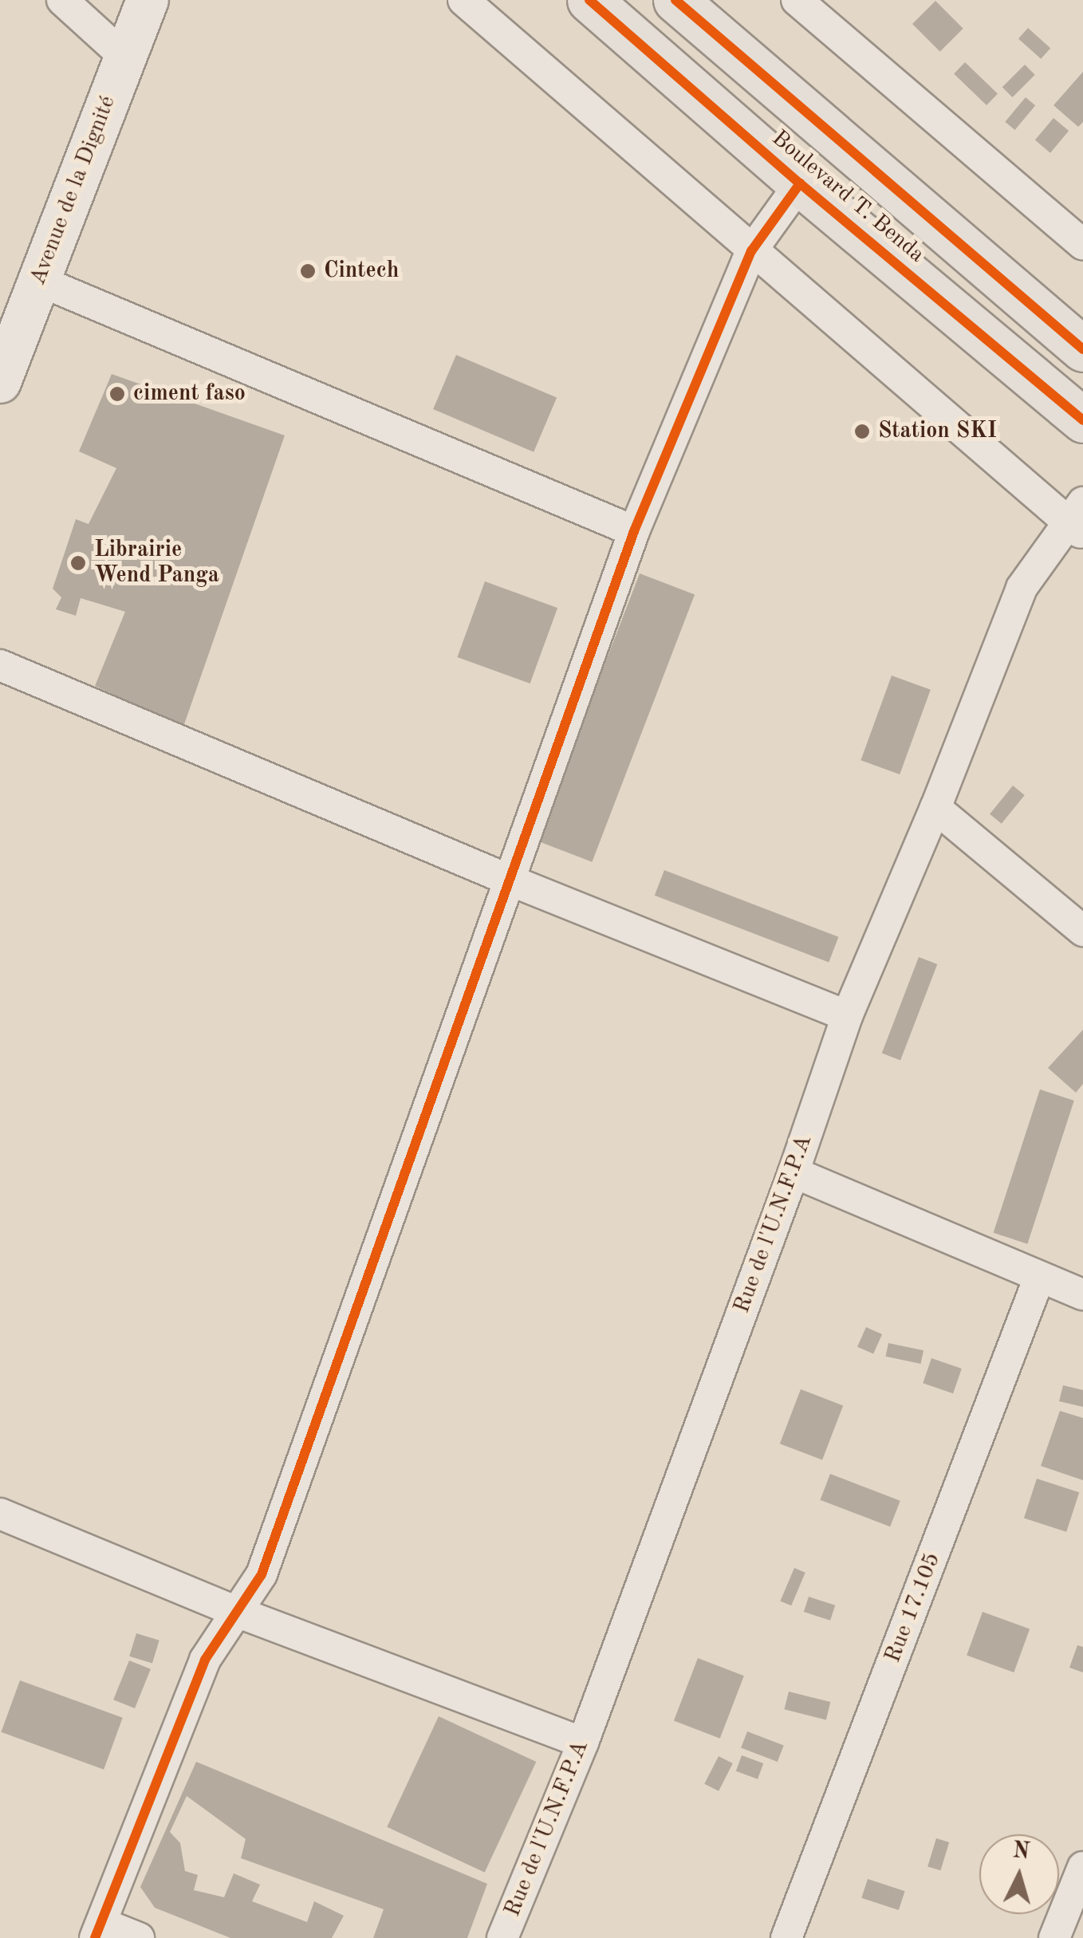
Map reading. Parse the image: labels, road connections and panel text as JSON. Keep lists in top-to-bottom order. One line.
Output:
{"streets":{"highway":["Boulevard T. Benda"],"street":["Avenue de la Dignité","Rue de l'U.N.F.P.A","Rue 17.105"]},"places":["Cintech","ciment faso","Station SKI","Librairie Wend Panga"],"north":"top"}
